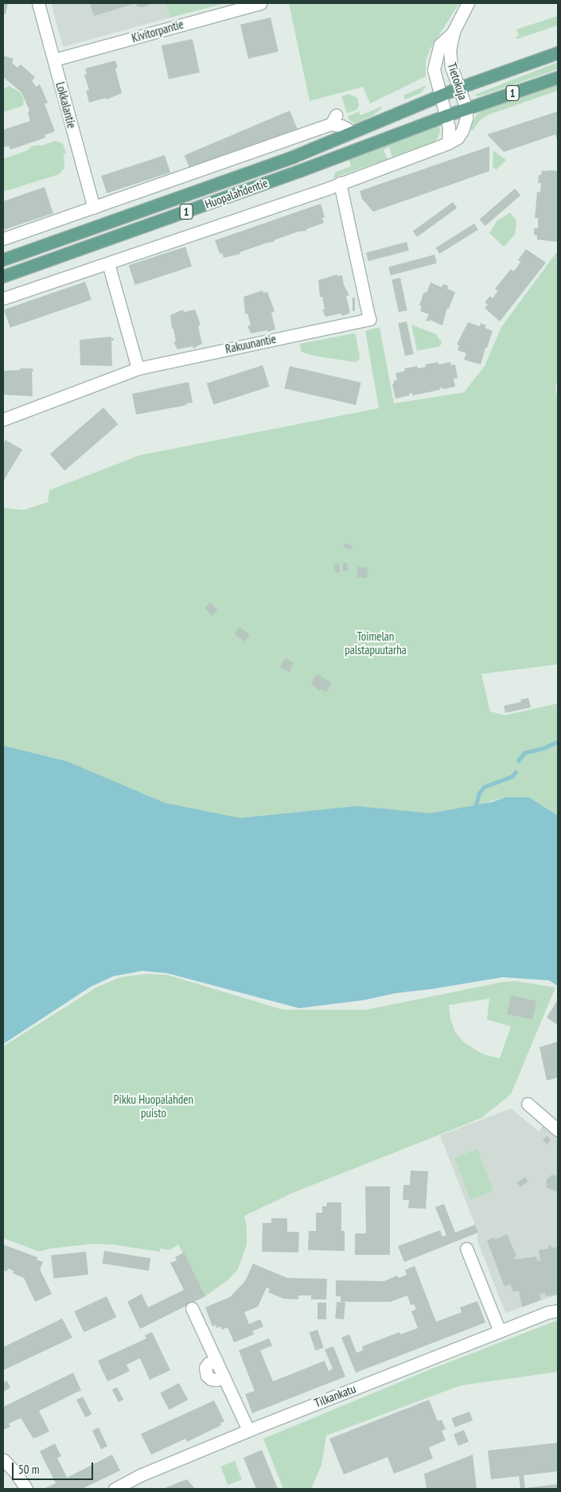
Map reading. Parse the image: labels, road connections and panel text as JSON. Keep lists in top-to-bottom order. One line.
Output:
{"streets":{"main road":["1","Huopalahdentie"],"street":["Kivitorpantie","Tietokuja","Lokkalantie","Rakuunantie","Tilkankatu"]},"crossings":[["Kivitorpantie","Lokkalantie"],["Tietokuja","Huopalahdentie"],["Huopalahdentie","Rakuunantie"]],"parks":["Toimelan palstapuutarha","Pikku Huopalahden puisto"],"scale_bar":"50 m"}
